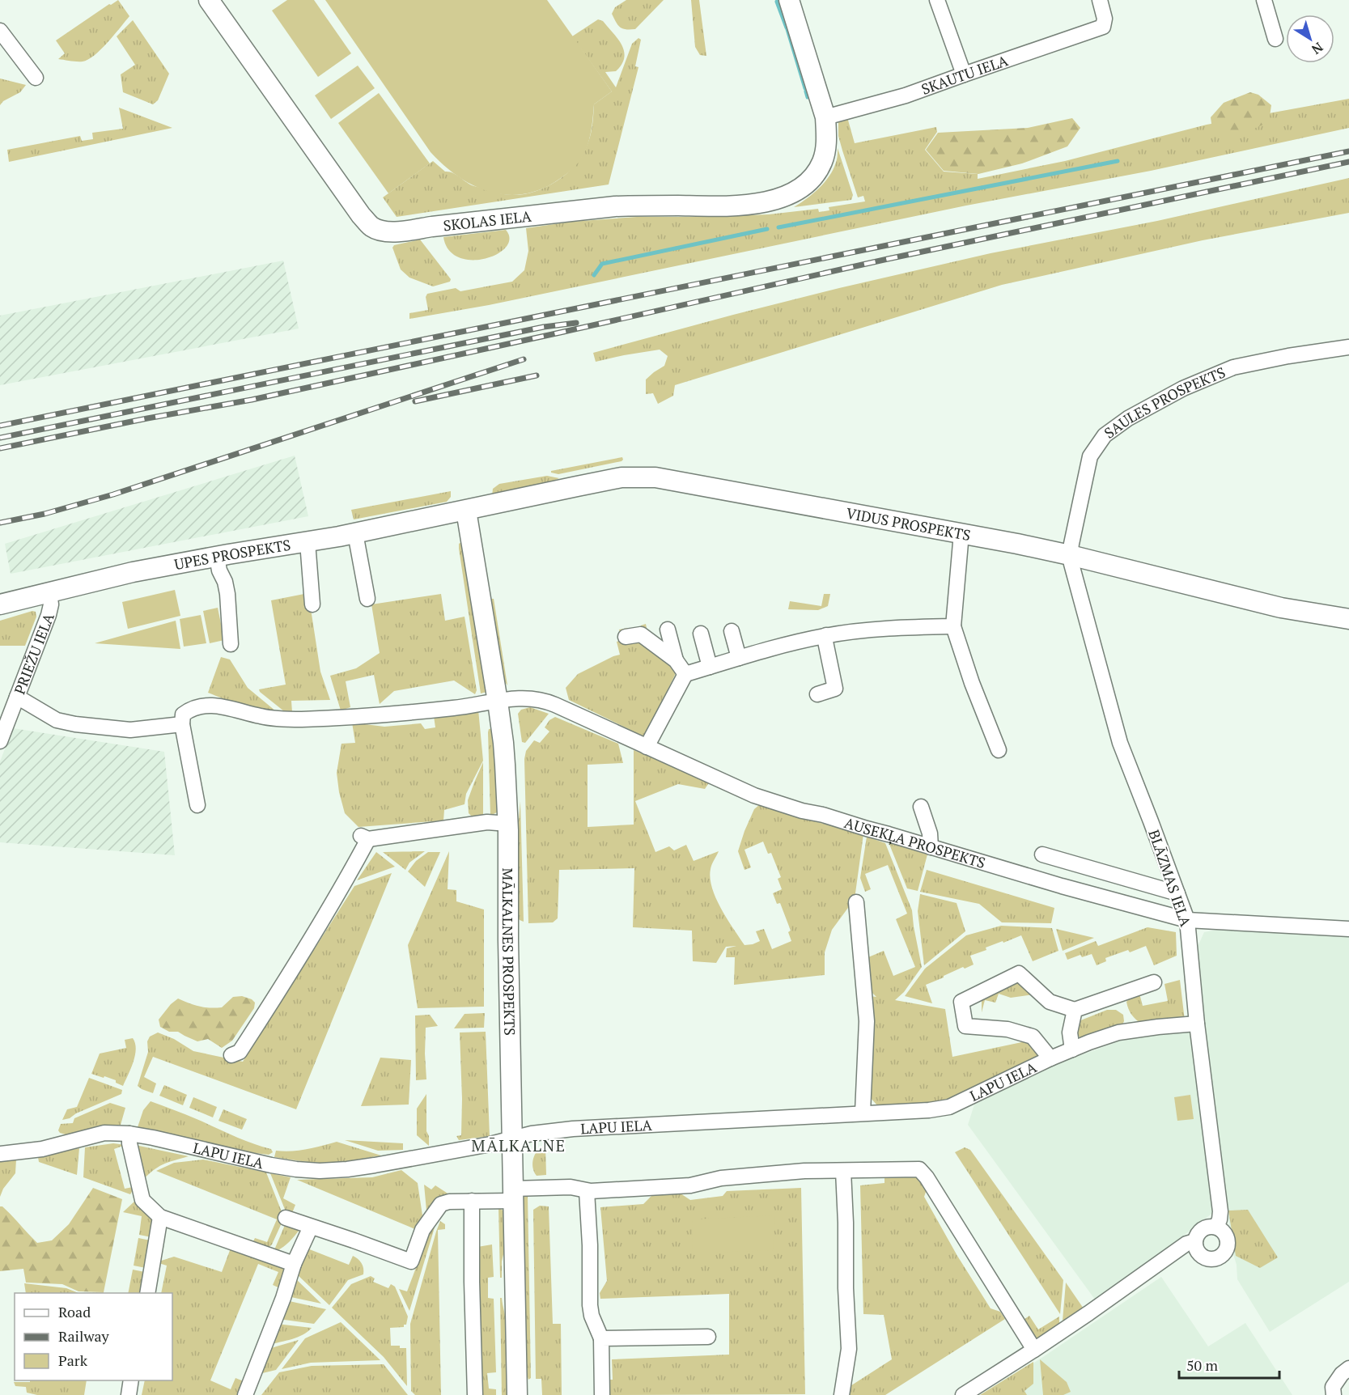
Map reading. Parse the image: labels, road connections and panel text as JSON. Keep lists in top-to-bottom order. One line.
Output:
{"streets":{"main road":["SKOLAS IELA","VIDUS PROSPEKTS","UPES PROSPEKTS","MĀLKALNES PROSPEKTS"],"street":["SKAUTU IELA","SAULES PROSPEKTS","PRIEŽU IELA","AUSEKĻA PROSPEKTS","BLĀZMAS IELA","LAPU IELA"]},"crossings":[["SKAUTU IELA","SKOLAS IELA"],["SAULES PROSPEKTS","VIDUS PROSPEKTS"],["SAULES PROSPEKTS","BLĀZMAS IELA"],["VIDUS PROSPEKTS","UPES PROSPEKTS"],["VIDUS PROSPEKTS","BLĀZMAS IELA"],["VIDUS PROSPEKTS","MĀLKALNES PROSPEKTS"],["UPES PROSPEKTS","PRIEŽU IELA"],["UPES PROSPEKTS","MĀLKALNES PROSPEKTS"],["AUSEKĻA PROSPEKTS","BLĀZMAS IELA"],["AUSEKĻA PROSPEKTS","MĀLKALNES PROSPEKTS"],["BLĀZMAS IELA","LAPU IELA"],["MĀLKALNES PROSPEKTS","LAPU IELA"]],"districts":["MĀLKALNE"],"legend":["Road","Railway","Park"],"scale_bar":"50 m","north":"bottom right"}
